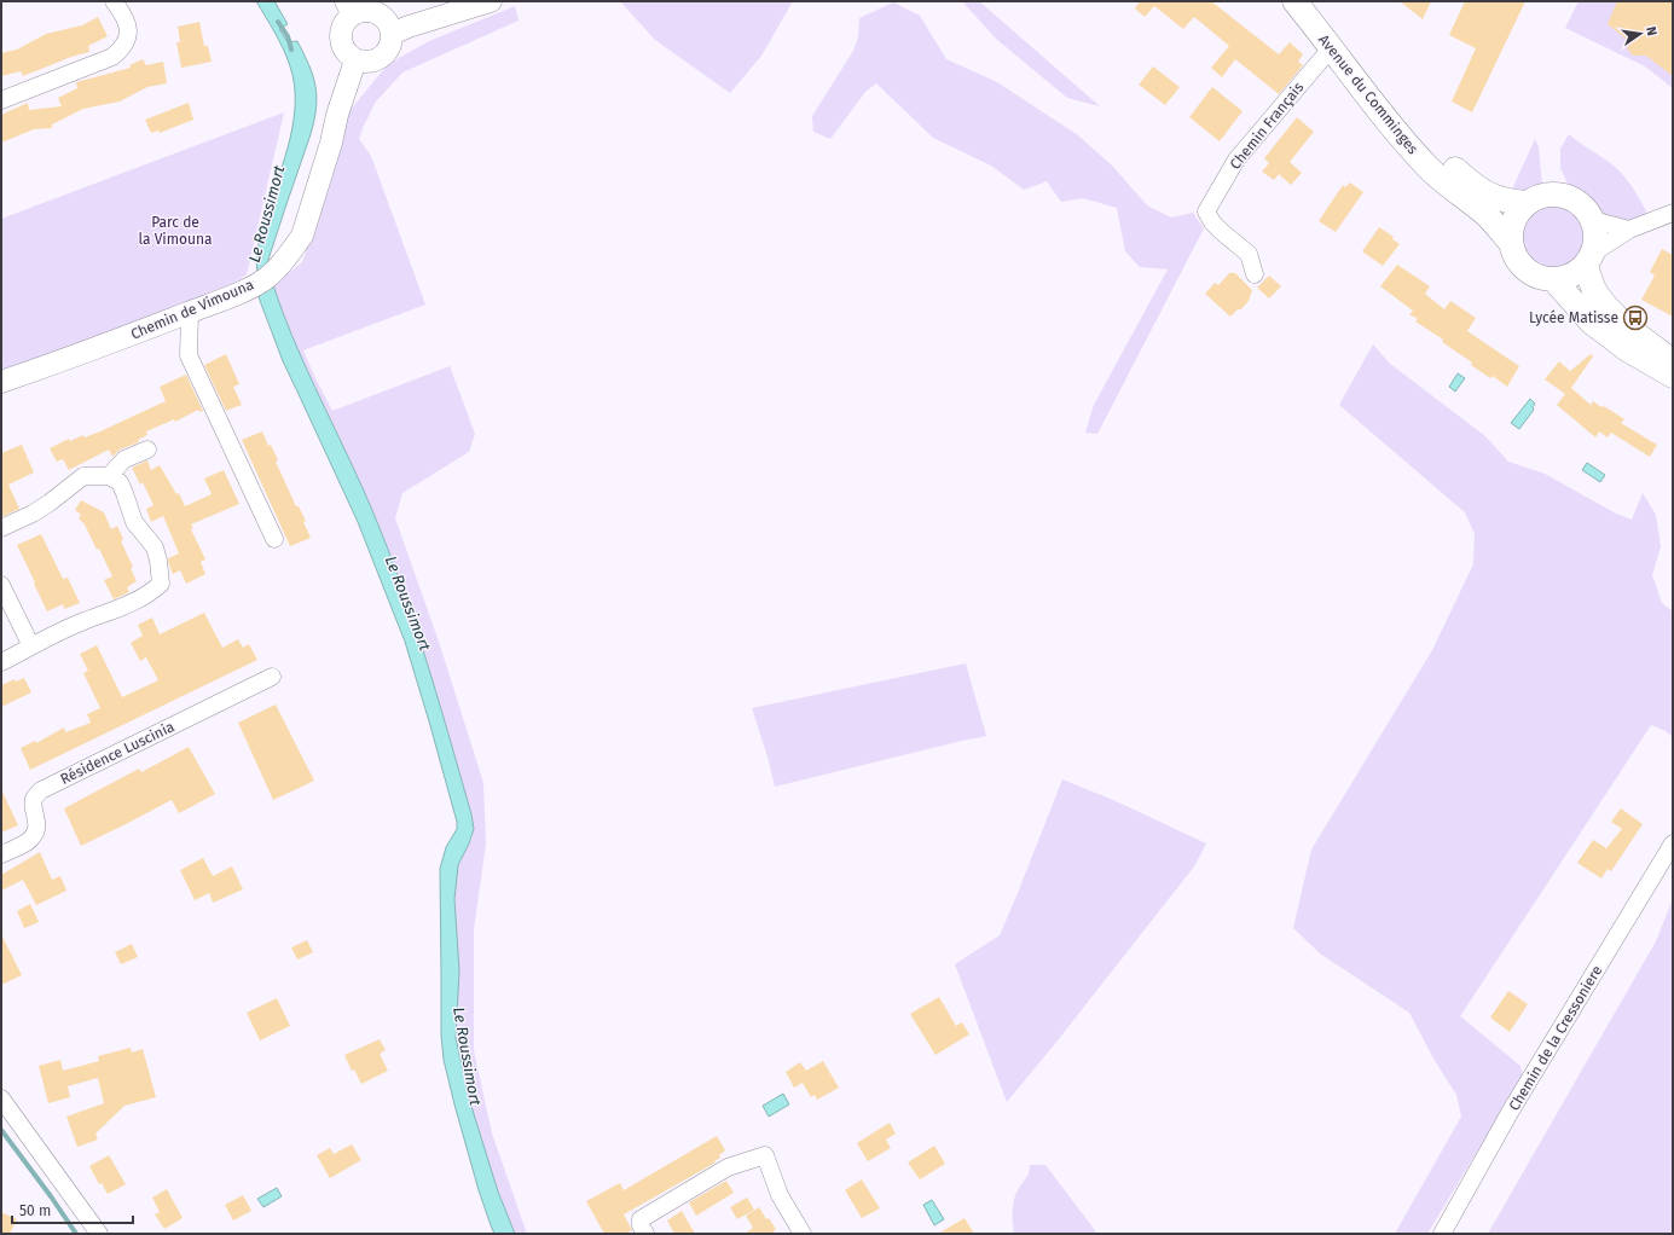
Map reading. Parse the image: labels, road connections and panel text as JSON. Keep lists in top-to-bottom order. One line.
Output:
{"streets":{"main road":["Avenue du Comminges"],"street":["Chemin Français","Chemin de Vimouna","Résidence Luscinia","Chemin de la Cressoniere"]},"crossings":[["Avenue du Comminges","Chemin Français"]],"water":["Le Roussimort"],"parks":["Parc de la Vimouna"],"places":{"bus stop":["Lycée Matisse"]},"scale_bar":"50 m","north":"right"}
